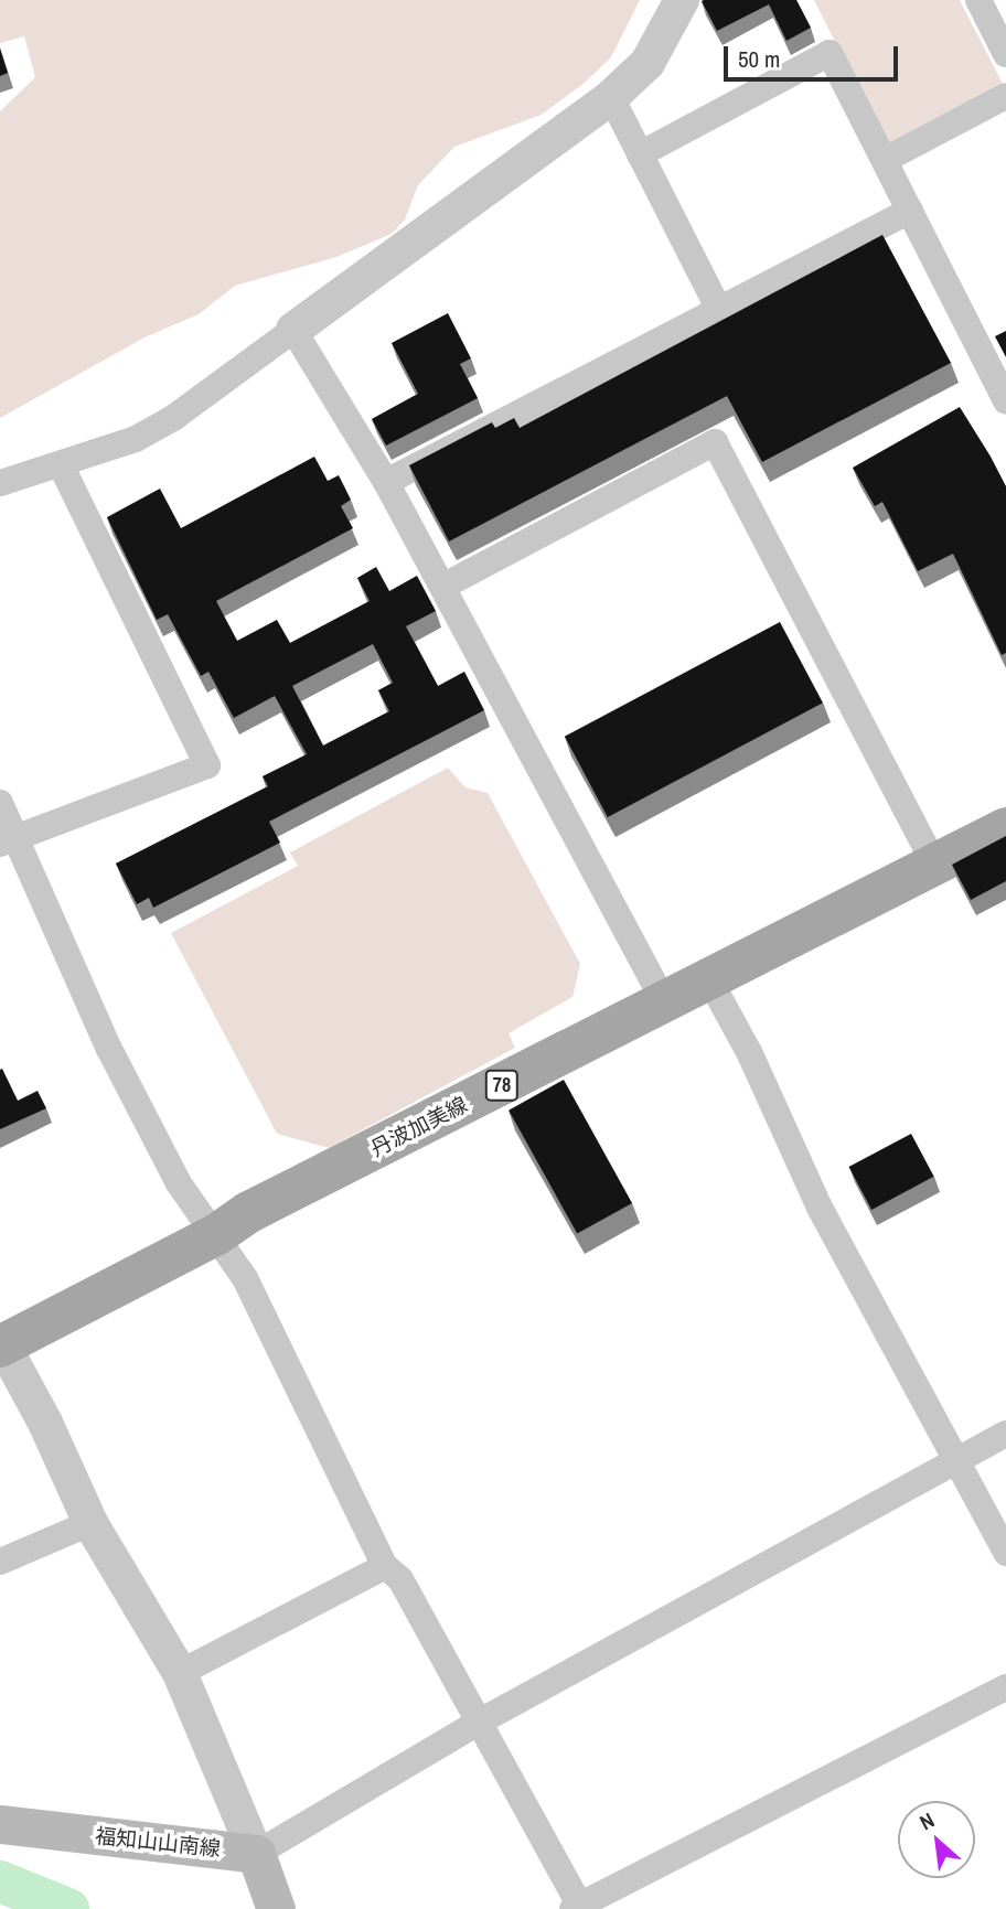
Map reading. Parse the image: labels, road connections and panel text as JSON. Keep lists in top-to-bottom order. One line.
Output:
{"streets":{"main road":["78","丹波加美線","福知山山南線"]},"scale_bar":"50 m","north":"top left"}
